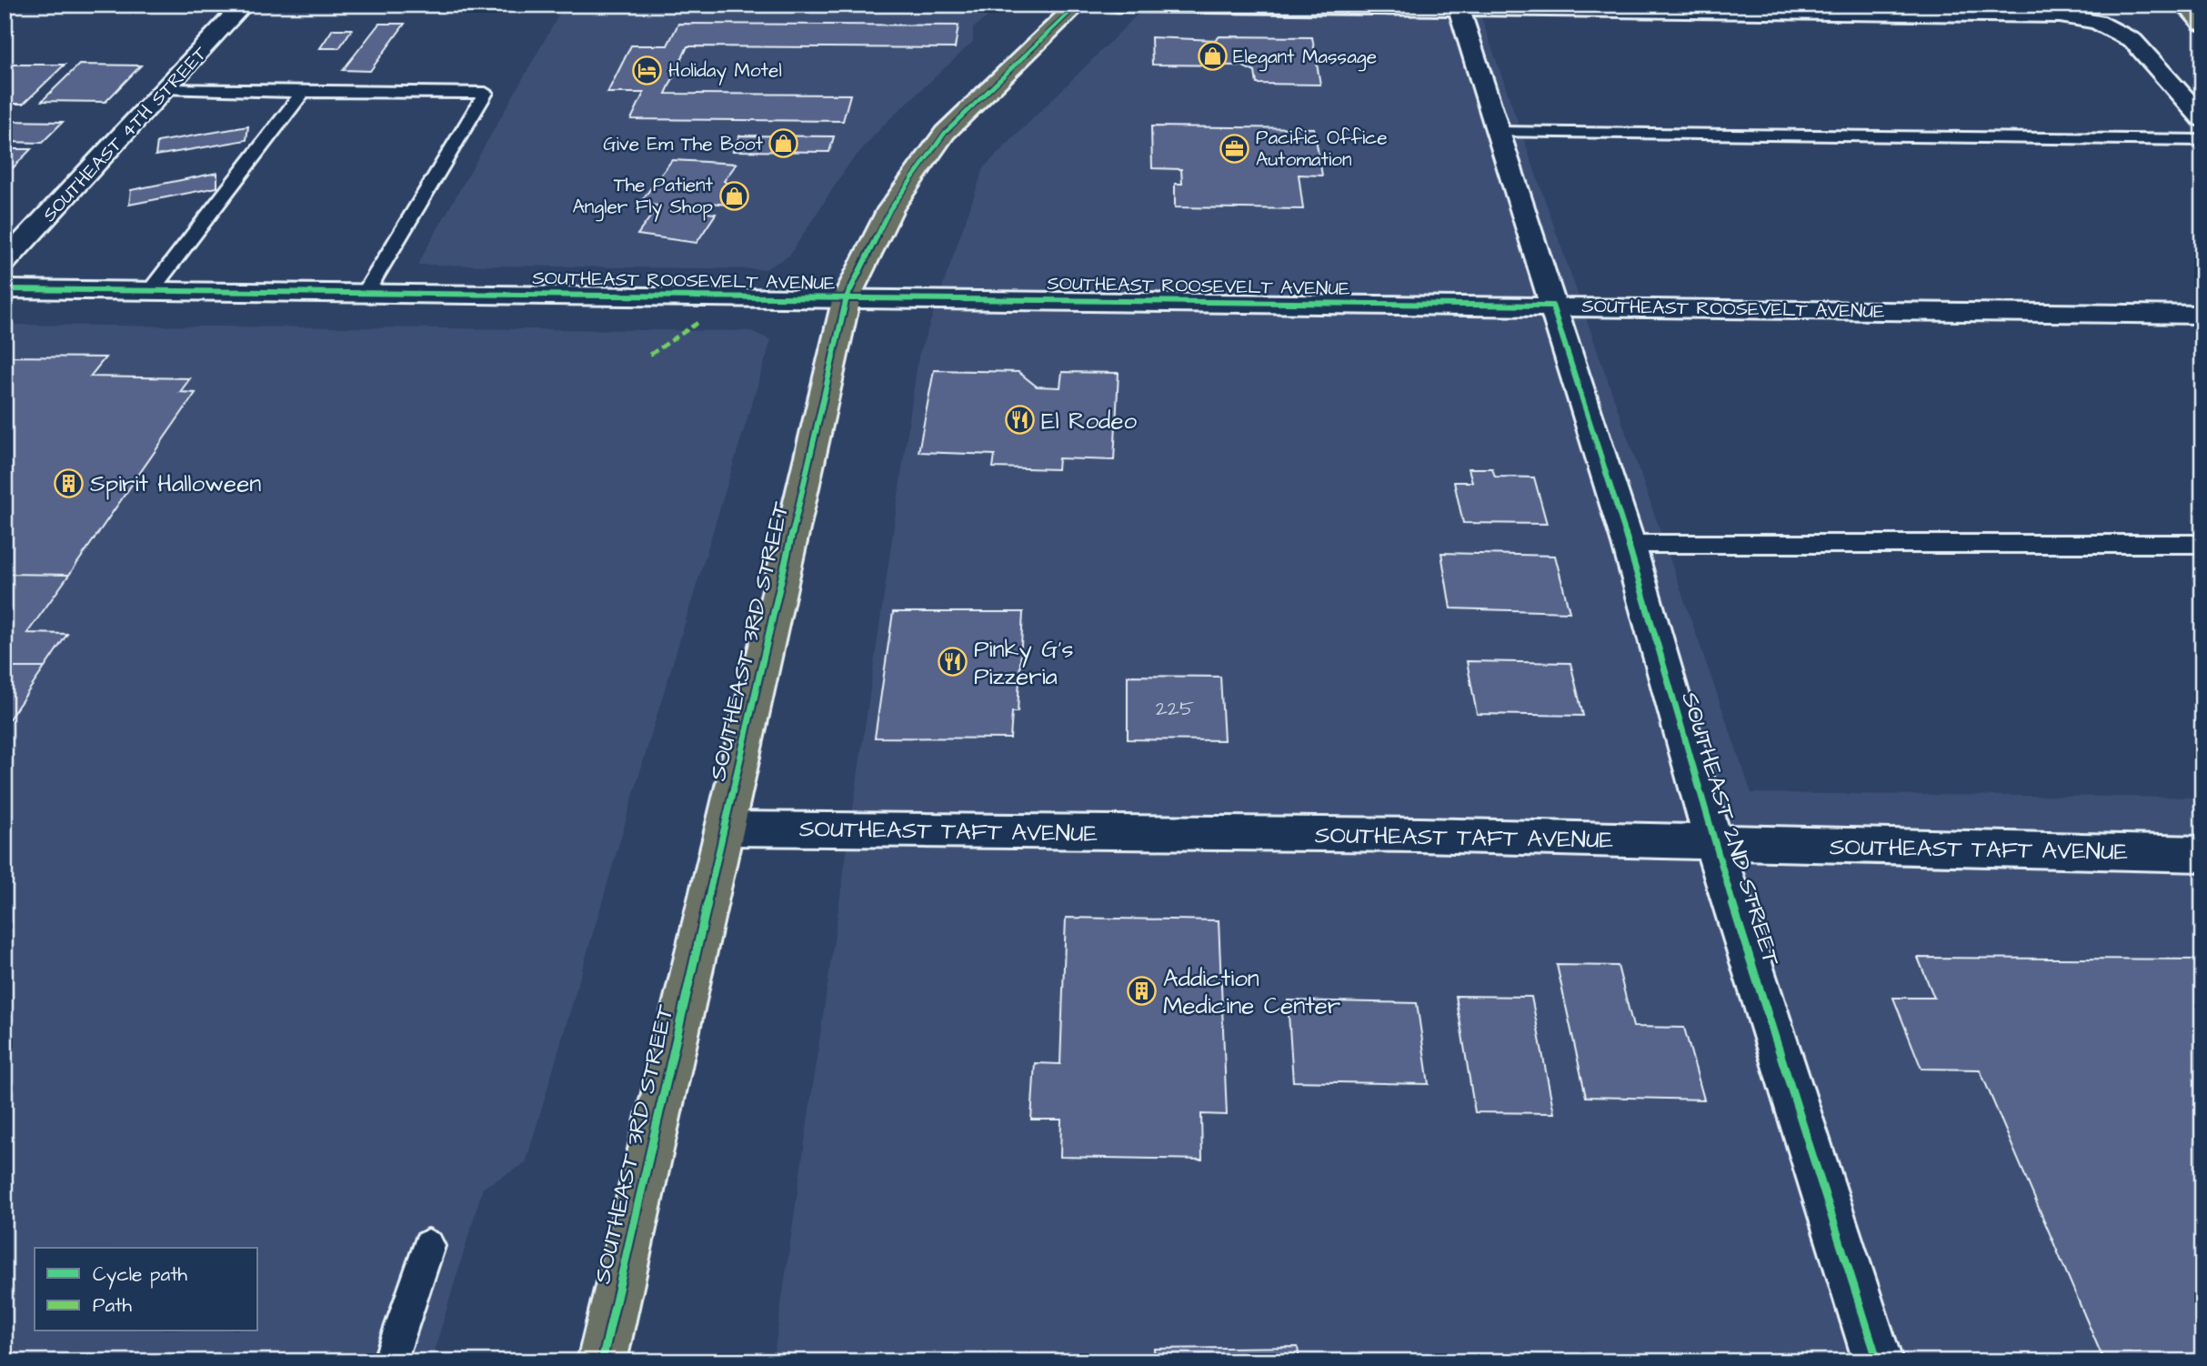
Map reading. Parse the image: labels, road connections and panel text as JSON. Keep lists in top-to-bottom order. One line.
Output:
{"streets":{"main road":["SOUTHEAST 3RD STREET"],"street":["SOUTHEAST 4TH STREET","SOUTHEAST ROOSEVELT AVENUE","SOUTHEAST 2ND STREET","SOUTHEAST TAFT AVENUE"]},"crossings":[["SOUTHEAST ROOSEVELT AVENUE","SOUTHEAST 3RD STREET"],["SOUTHEAST ROOSEVELT AVENUE","SOUTHEAST 2ND STREET"],["SOUTHEAST 3RD STREET","SOUTHEAST TAFT AVENUE"],["SOUTHEAST 2ND STREET","SOUTHEAST TAFT AVENUE"]],"places":{"shop":["Elegant Massage","Give Em The Boot","The Patient Angler Fly Shop"],"hotel":["Holiday Motel"],"office":["Pacific Office Automation"],"restaurant":["El Rodeo","Pinky G's Pizzeria"],"building":["Spirit Halloween","Addiction Medicine Center"]},"house_numbers":["225"],"legend":["Cycle path","Path"]}
